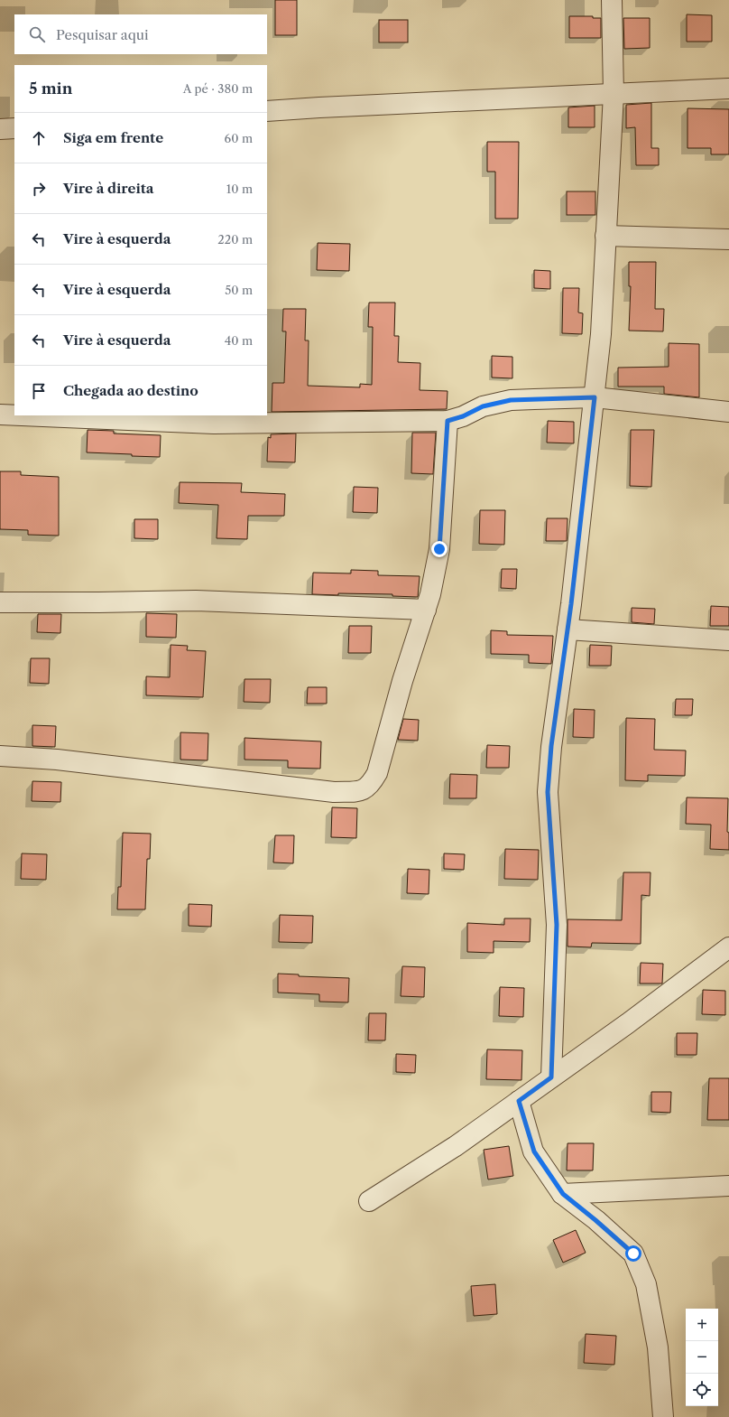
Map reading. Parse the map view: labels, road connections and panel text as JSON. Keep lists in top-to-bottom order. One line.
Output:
{"page":{"search":"Pesquisar aqui","heading":["5 min","A pé · 380 m"],"list":[["Siga em frente","60 m"],["Vire à direita","10 m"],["Vire à esquerda","220 m"],["Vire à esquerda","50 m"],["Vire à esquerda","40 m"],"Chegada ao destino"],"map_buttons":["+","−"]}}
